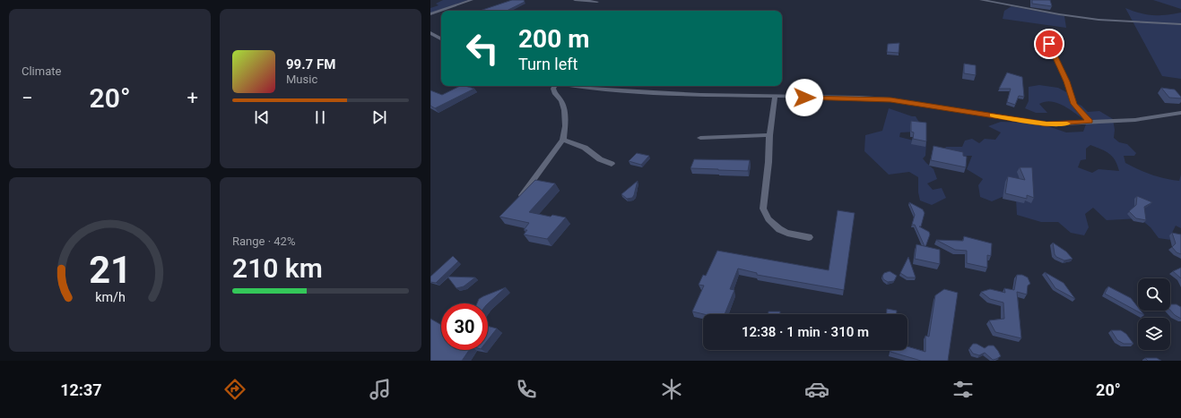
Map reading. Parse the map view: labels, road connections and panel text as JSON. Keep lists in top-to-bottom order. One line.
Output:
{"page":{"tile":["Climate",["Range · 42%","210 km"]],"turn":["200 m","Turn left"],"song":["99.7 FM","Music"],"heat":["−","20°","+"],"limit":"30","trip":"12:38 · 1 min · 310 m","tabs":["12:37","20°"],"gauge":["21","km/h"]}}
